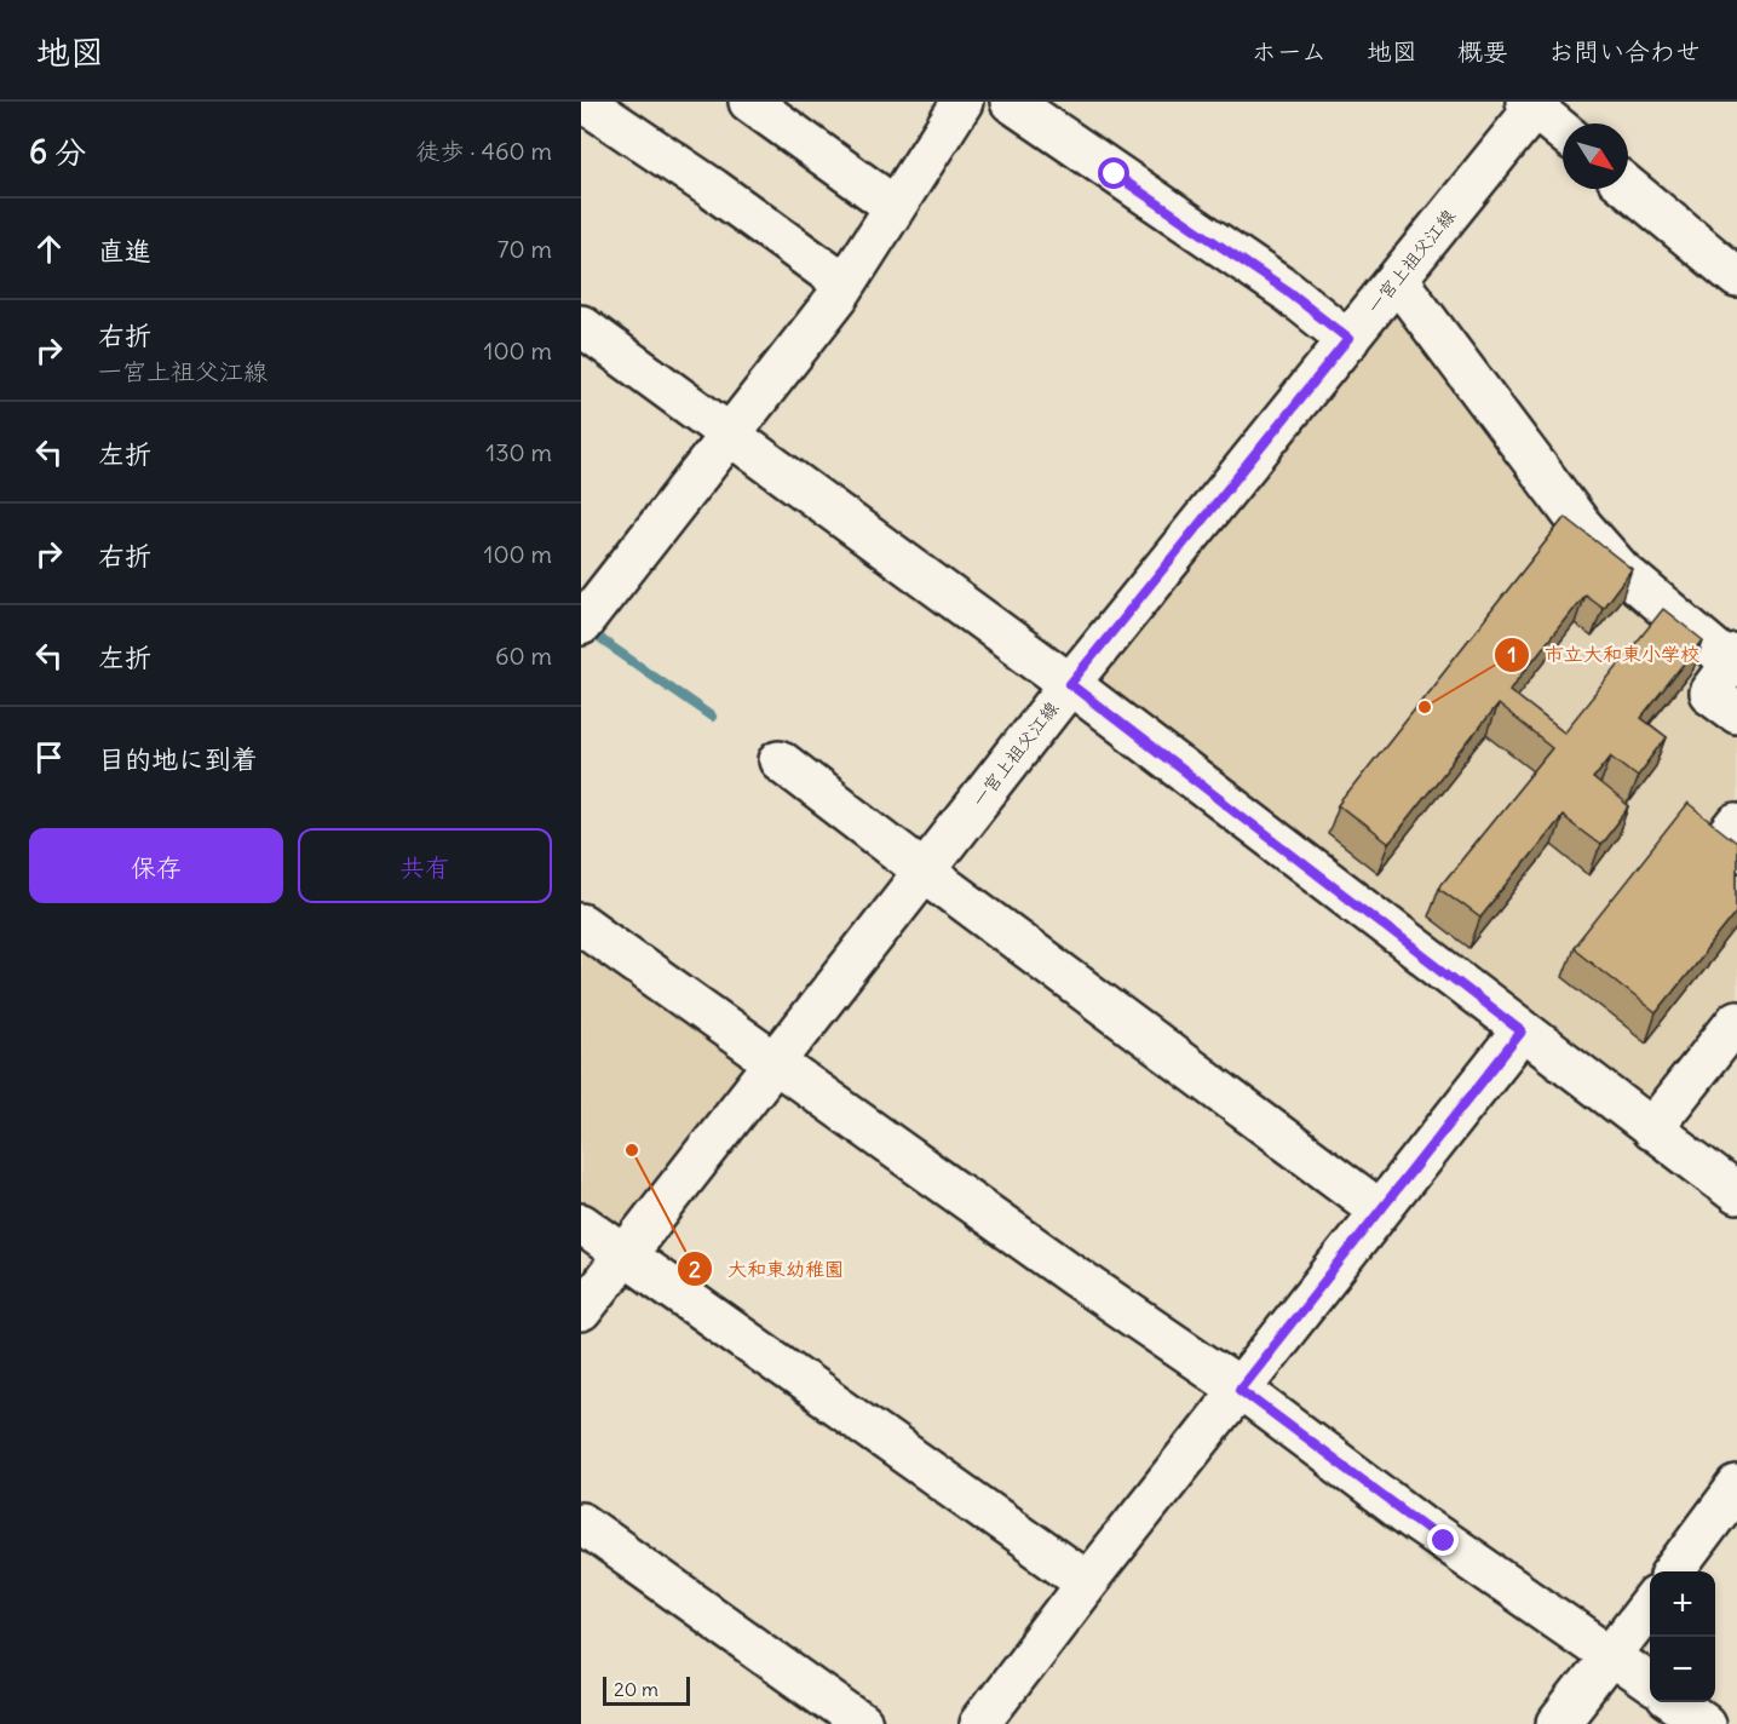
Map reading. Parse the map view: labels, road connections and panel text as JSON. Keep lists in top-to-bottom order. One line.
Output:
{"streets":{"street":["一宮上祖父江線"]},"places":["市立大和東小学校","大和東幼稚園"],"scale_bar":"20 m","north":"bottom right","page":{"header":"地図","nav":["ホーム","地図","概要","お問い合わせ"],"heading":["6 分","徒歩 · 460 m"],"list":[["直進","70 m"],["右折","一宮上祖父江線","100 m"],["左折","130 m"],["右折","100 m"],["左折","60 m"],"目的地に到着"],"buttons":["保存","共有"],"map_buttons":["+","−"],"scale":"20 m"}}
